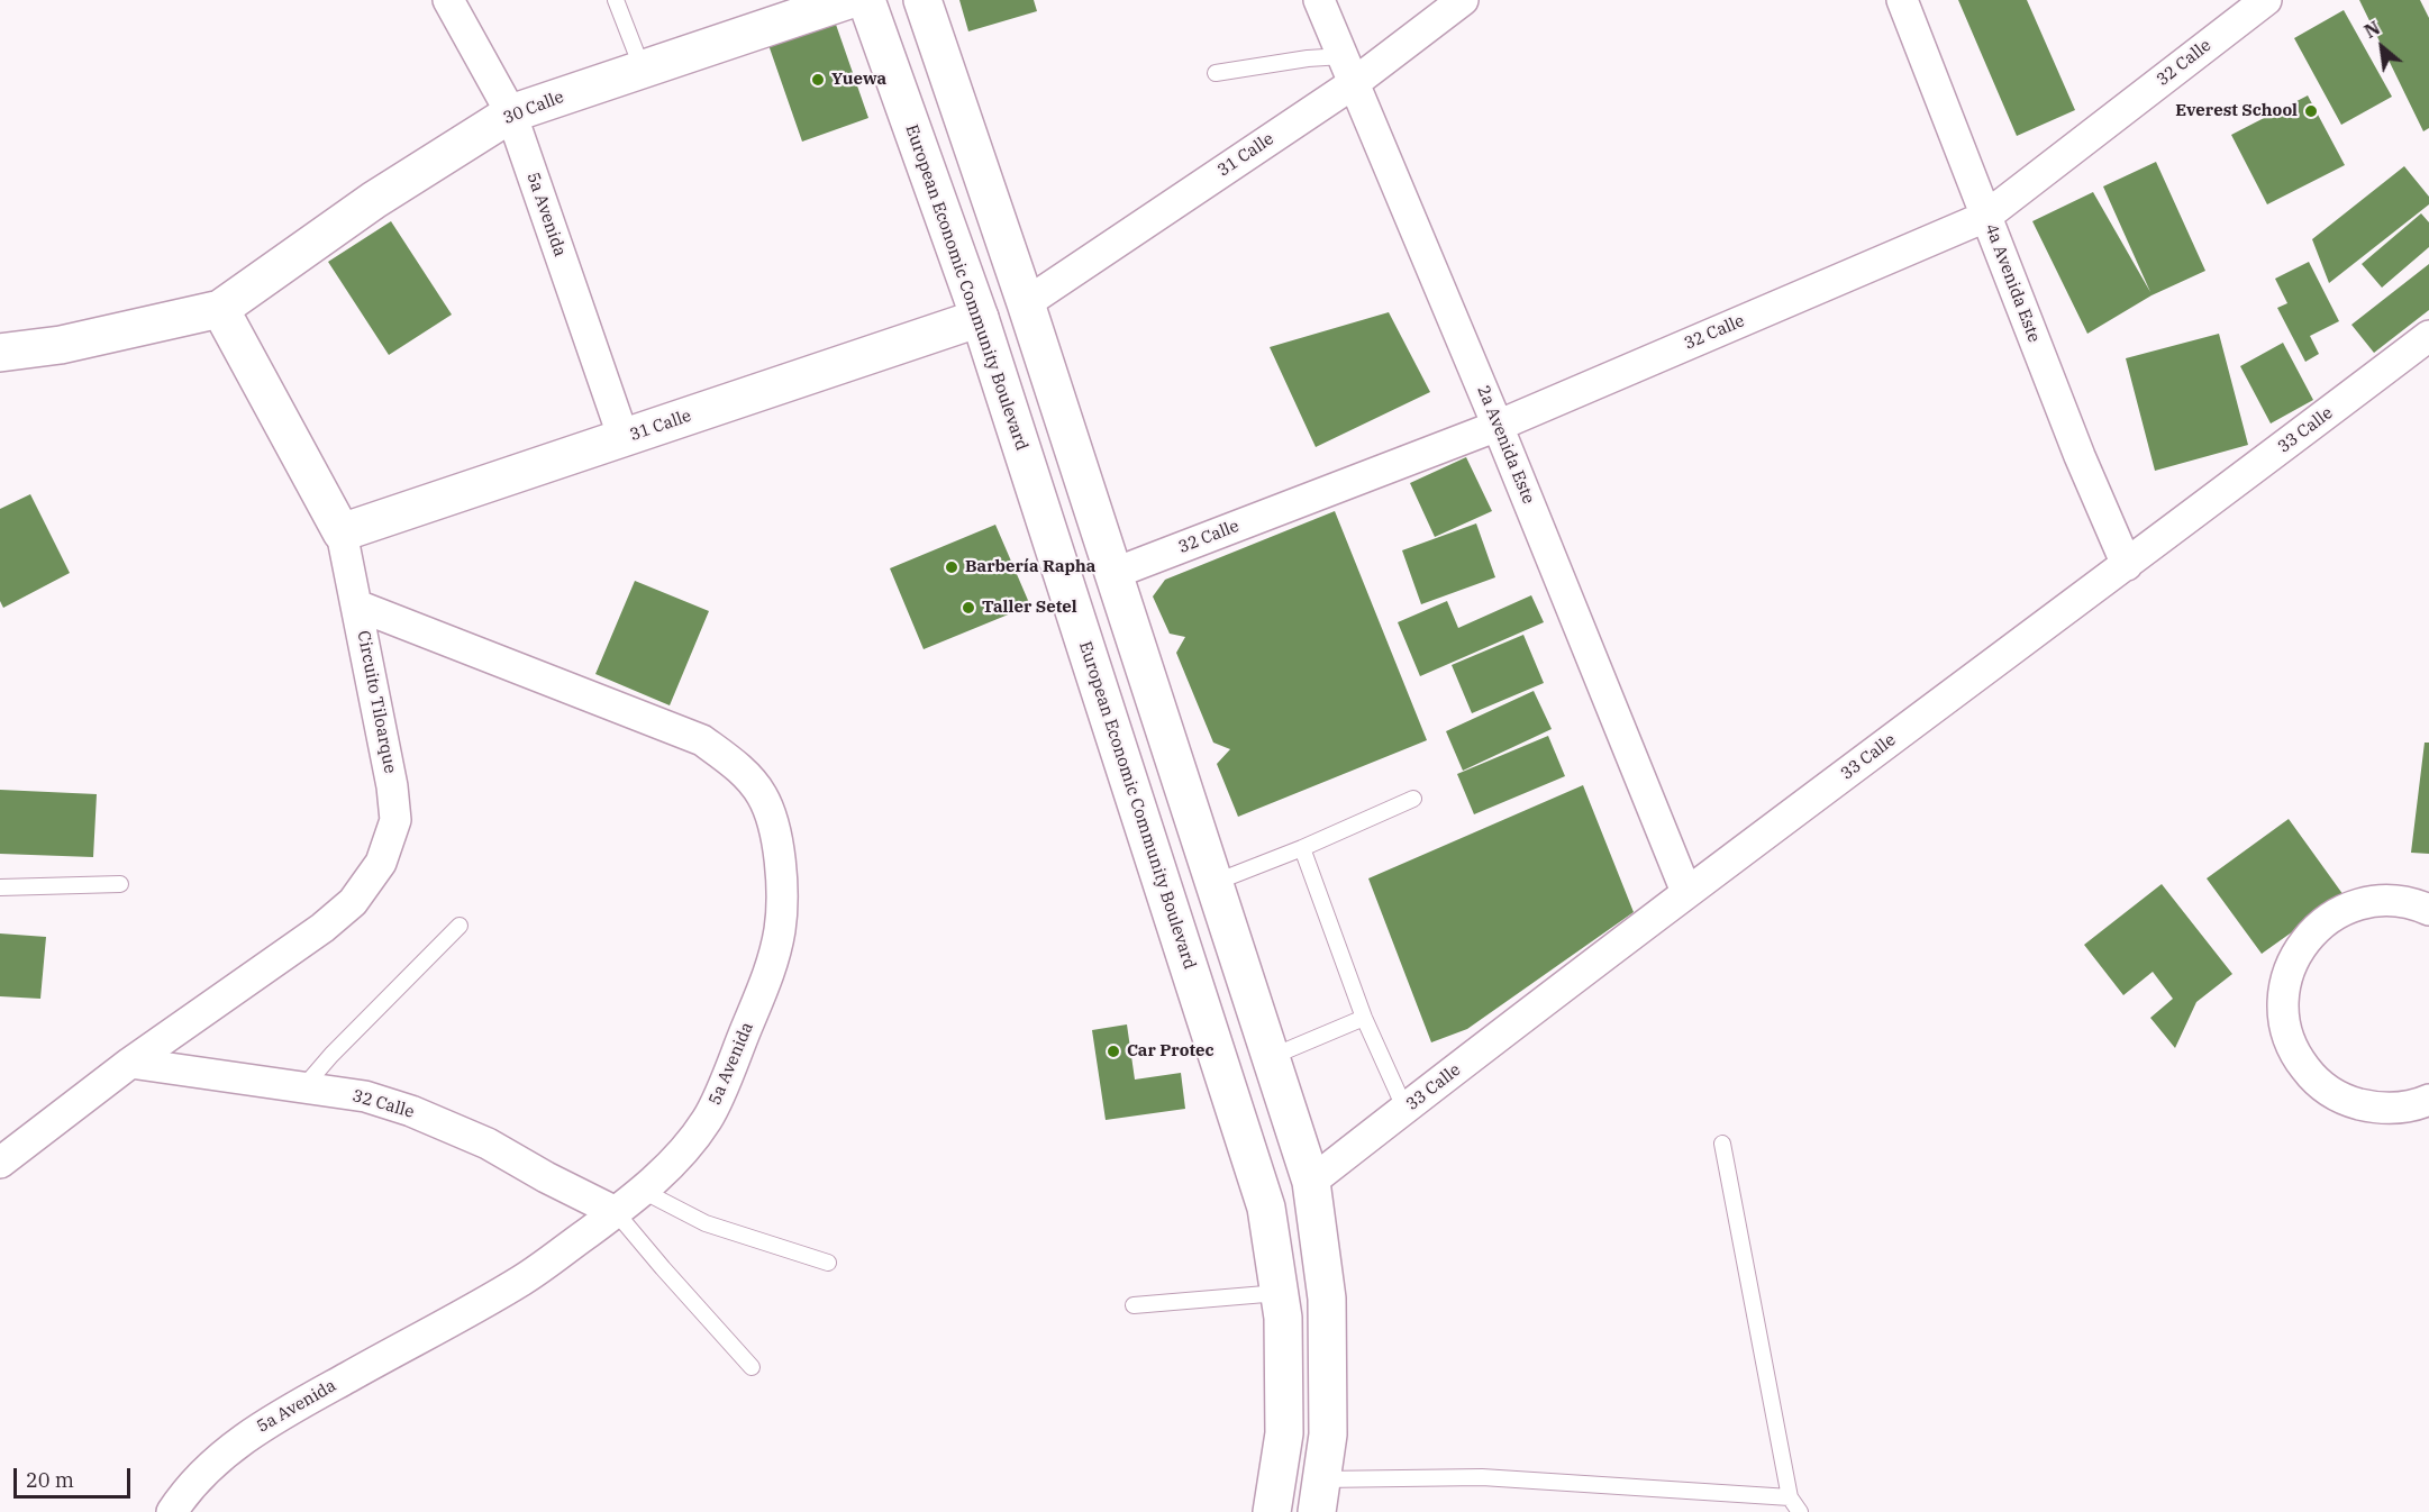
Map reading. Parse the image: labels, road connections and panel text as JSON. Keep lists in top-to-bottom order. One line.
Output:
{"streets":{"main road":["30 Calle","31 Calle","European Economic Community Boulevard","Circuito Tiloarque"],"street":["32 Calle","5a Avenida","4a Avenida Este","33 Calle","2a Avenida Este"]},"crossings":[["32 Calle","5a Avenida"],["32 Calle","4a Avenida Este"],["32 Calle","2a Avenida Este"],["32 Calle","Circuito Tiloarque"],["30 Calle","5a Avenida"],["30 Calle","Circuito Tiloarque"],["31 Calle","5a Avenida"],["31 Calle","European Economic Community Boulevard"],["31 Calle","2a Avenida Este"],["31 Calle","Circuito Tiloarque"],["5a Avenida","Circuito Tiloarque"],["4a Avenida Este","33 Calle"],["33 Calle","2a Avenida Este"]],"places":["Yuewa","Everest School","Barbería Rapha","Taller Setel","Car Protec"],"scale_bar":"20 m","north":"top left"}
